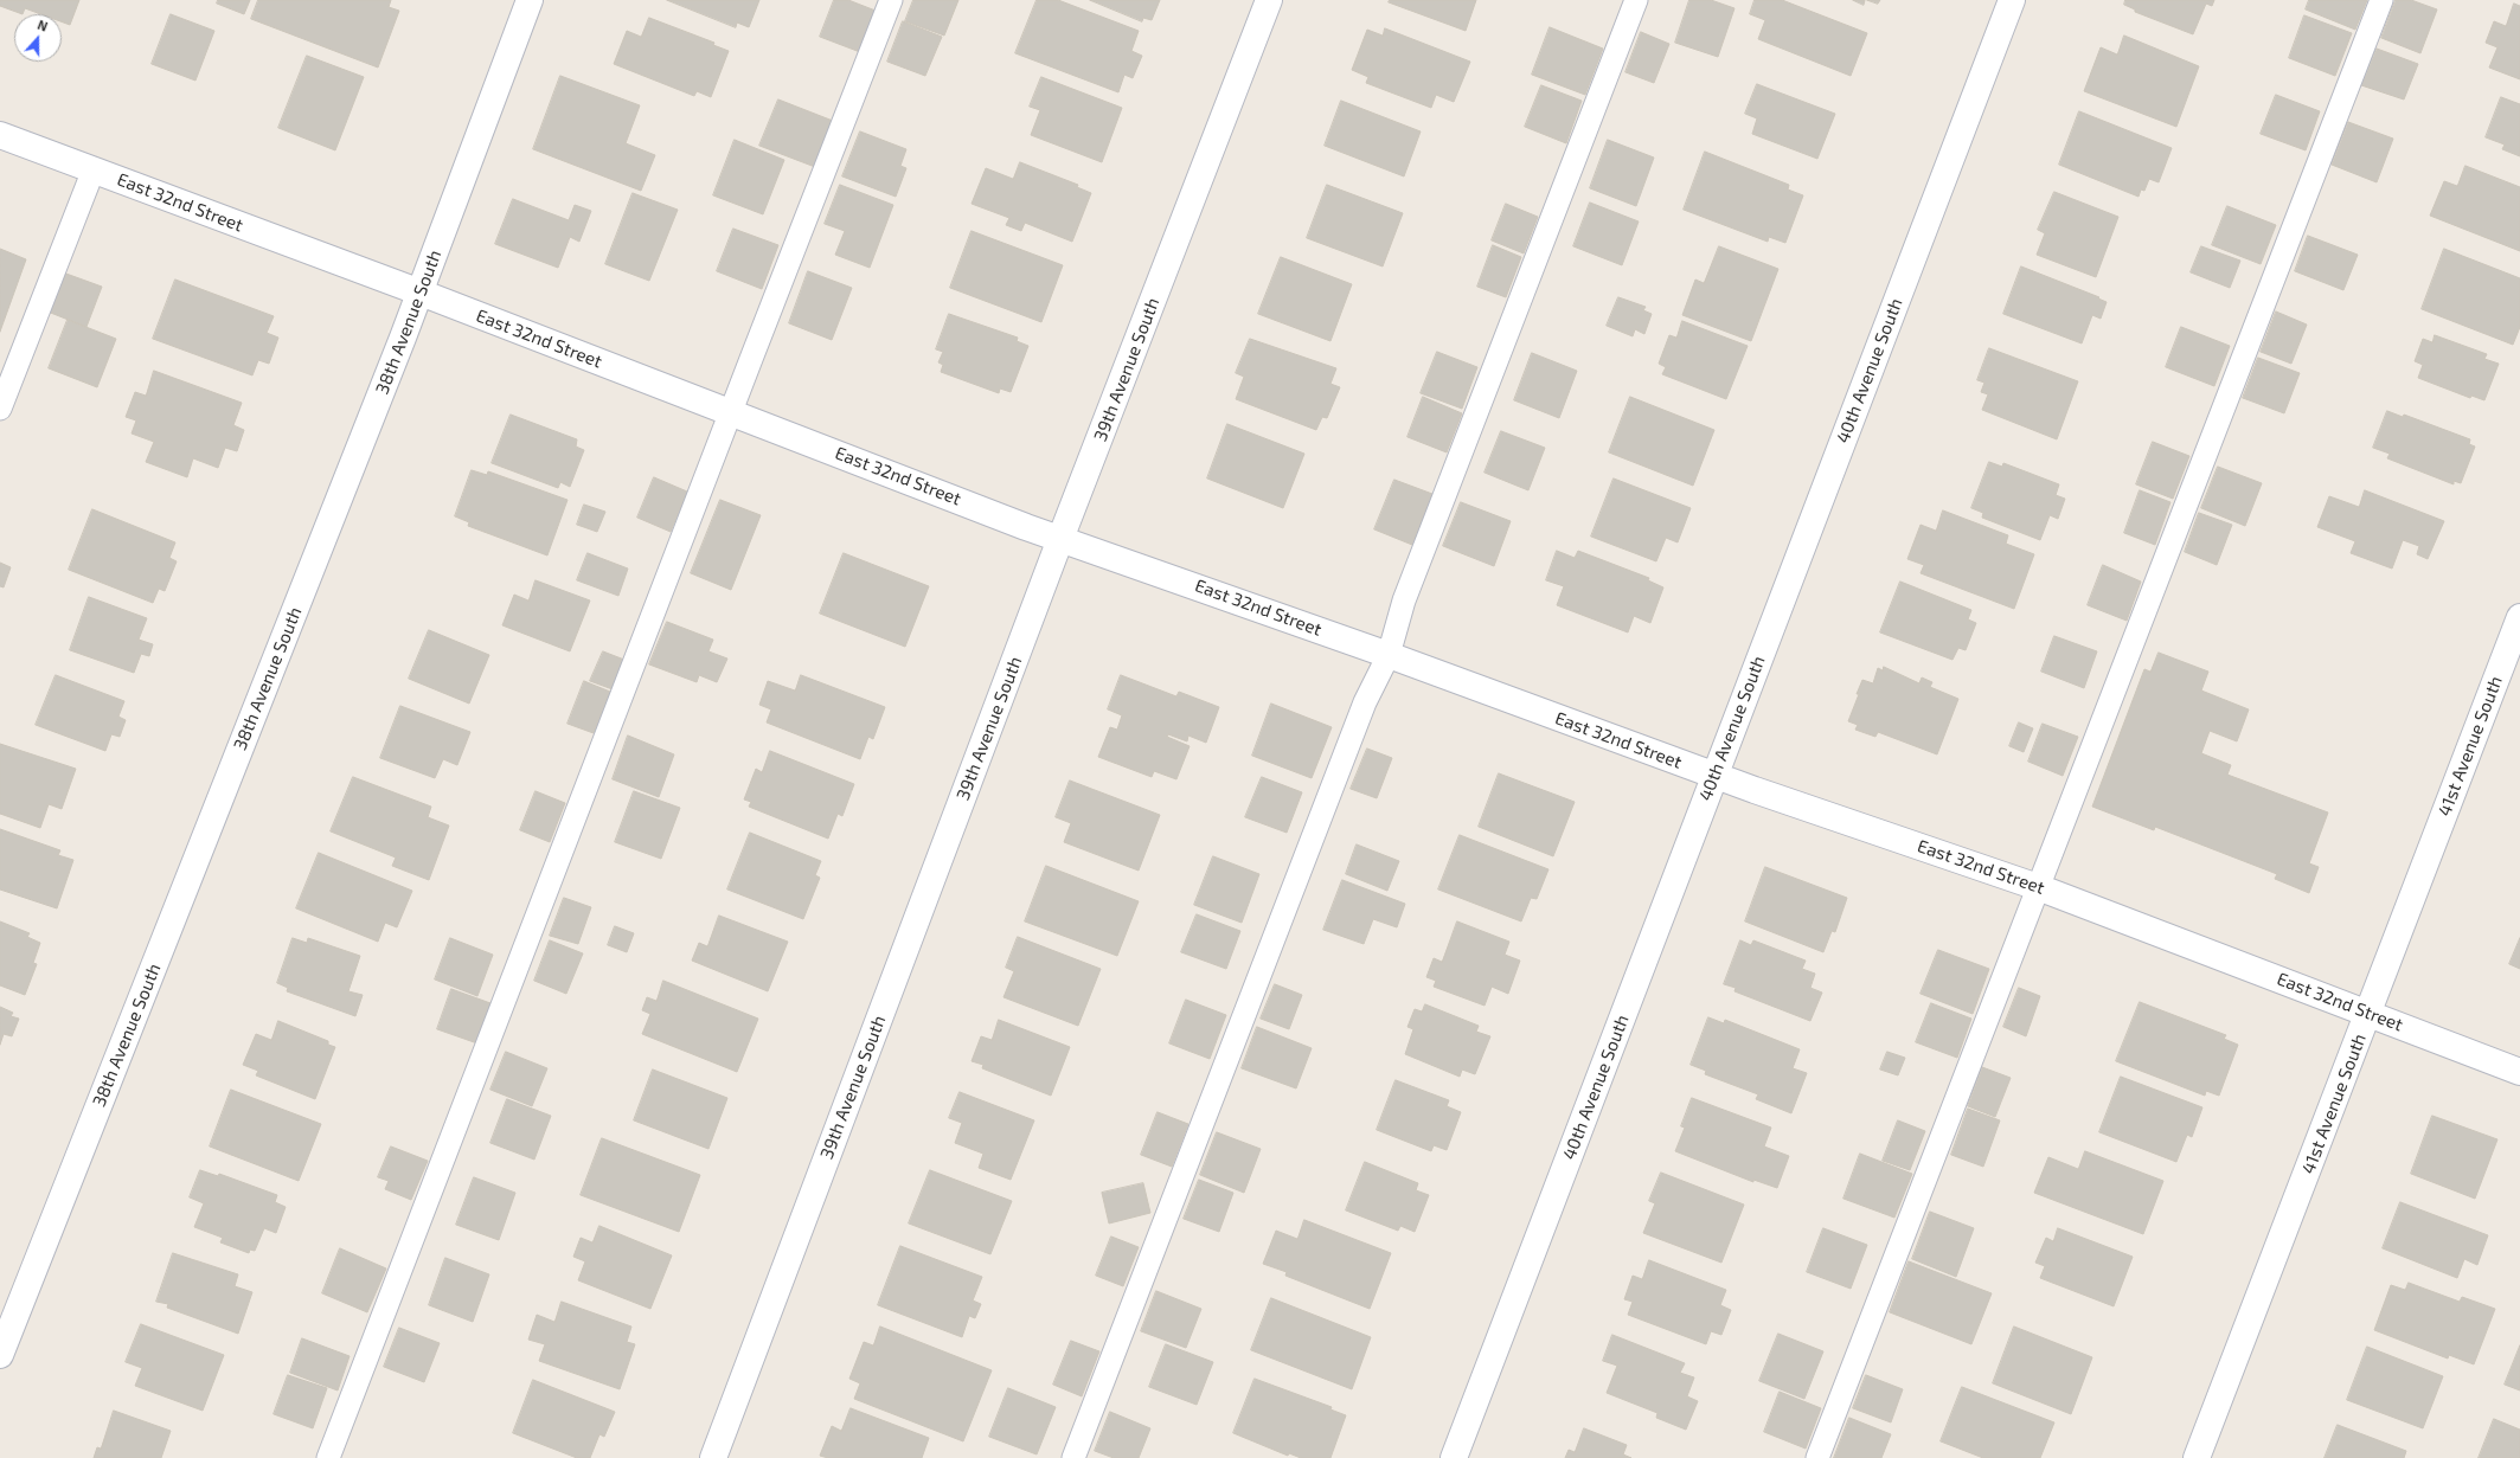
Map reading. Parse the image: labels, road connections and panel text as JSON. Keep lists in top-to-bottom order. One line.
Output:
{"streets":{"street":["East 32nd Street","38th Avenue South","39th Avenue South","40th Avenue South","41st Avenue South"]},"crossings":[["East 32nd Street","38th Avenue South"],["East 32nd Street","39th Avenue South"],["East 32nd Street","40th Avenue South"],["East 32nd Street","41st Avenue South"]],"north":"top"}
